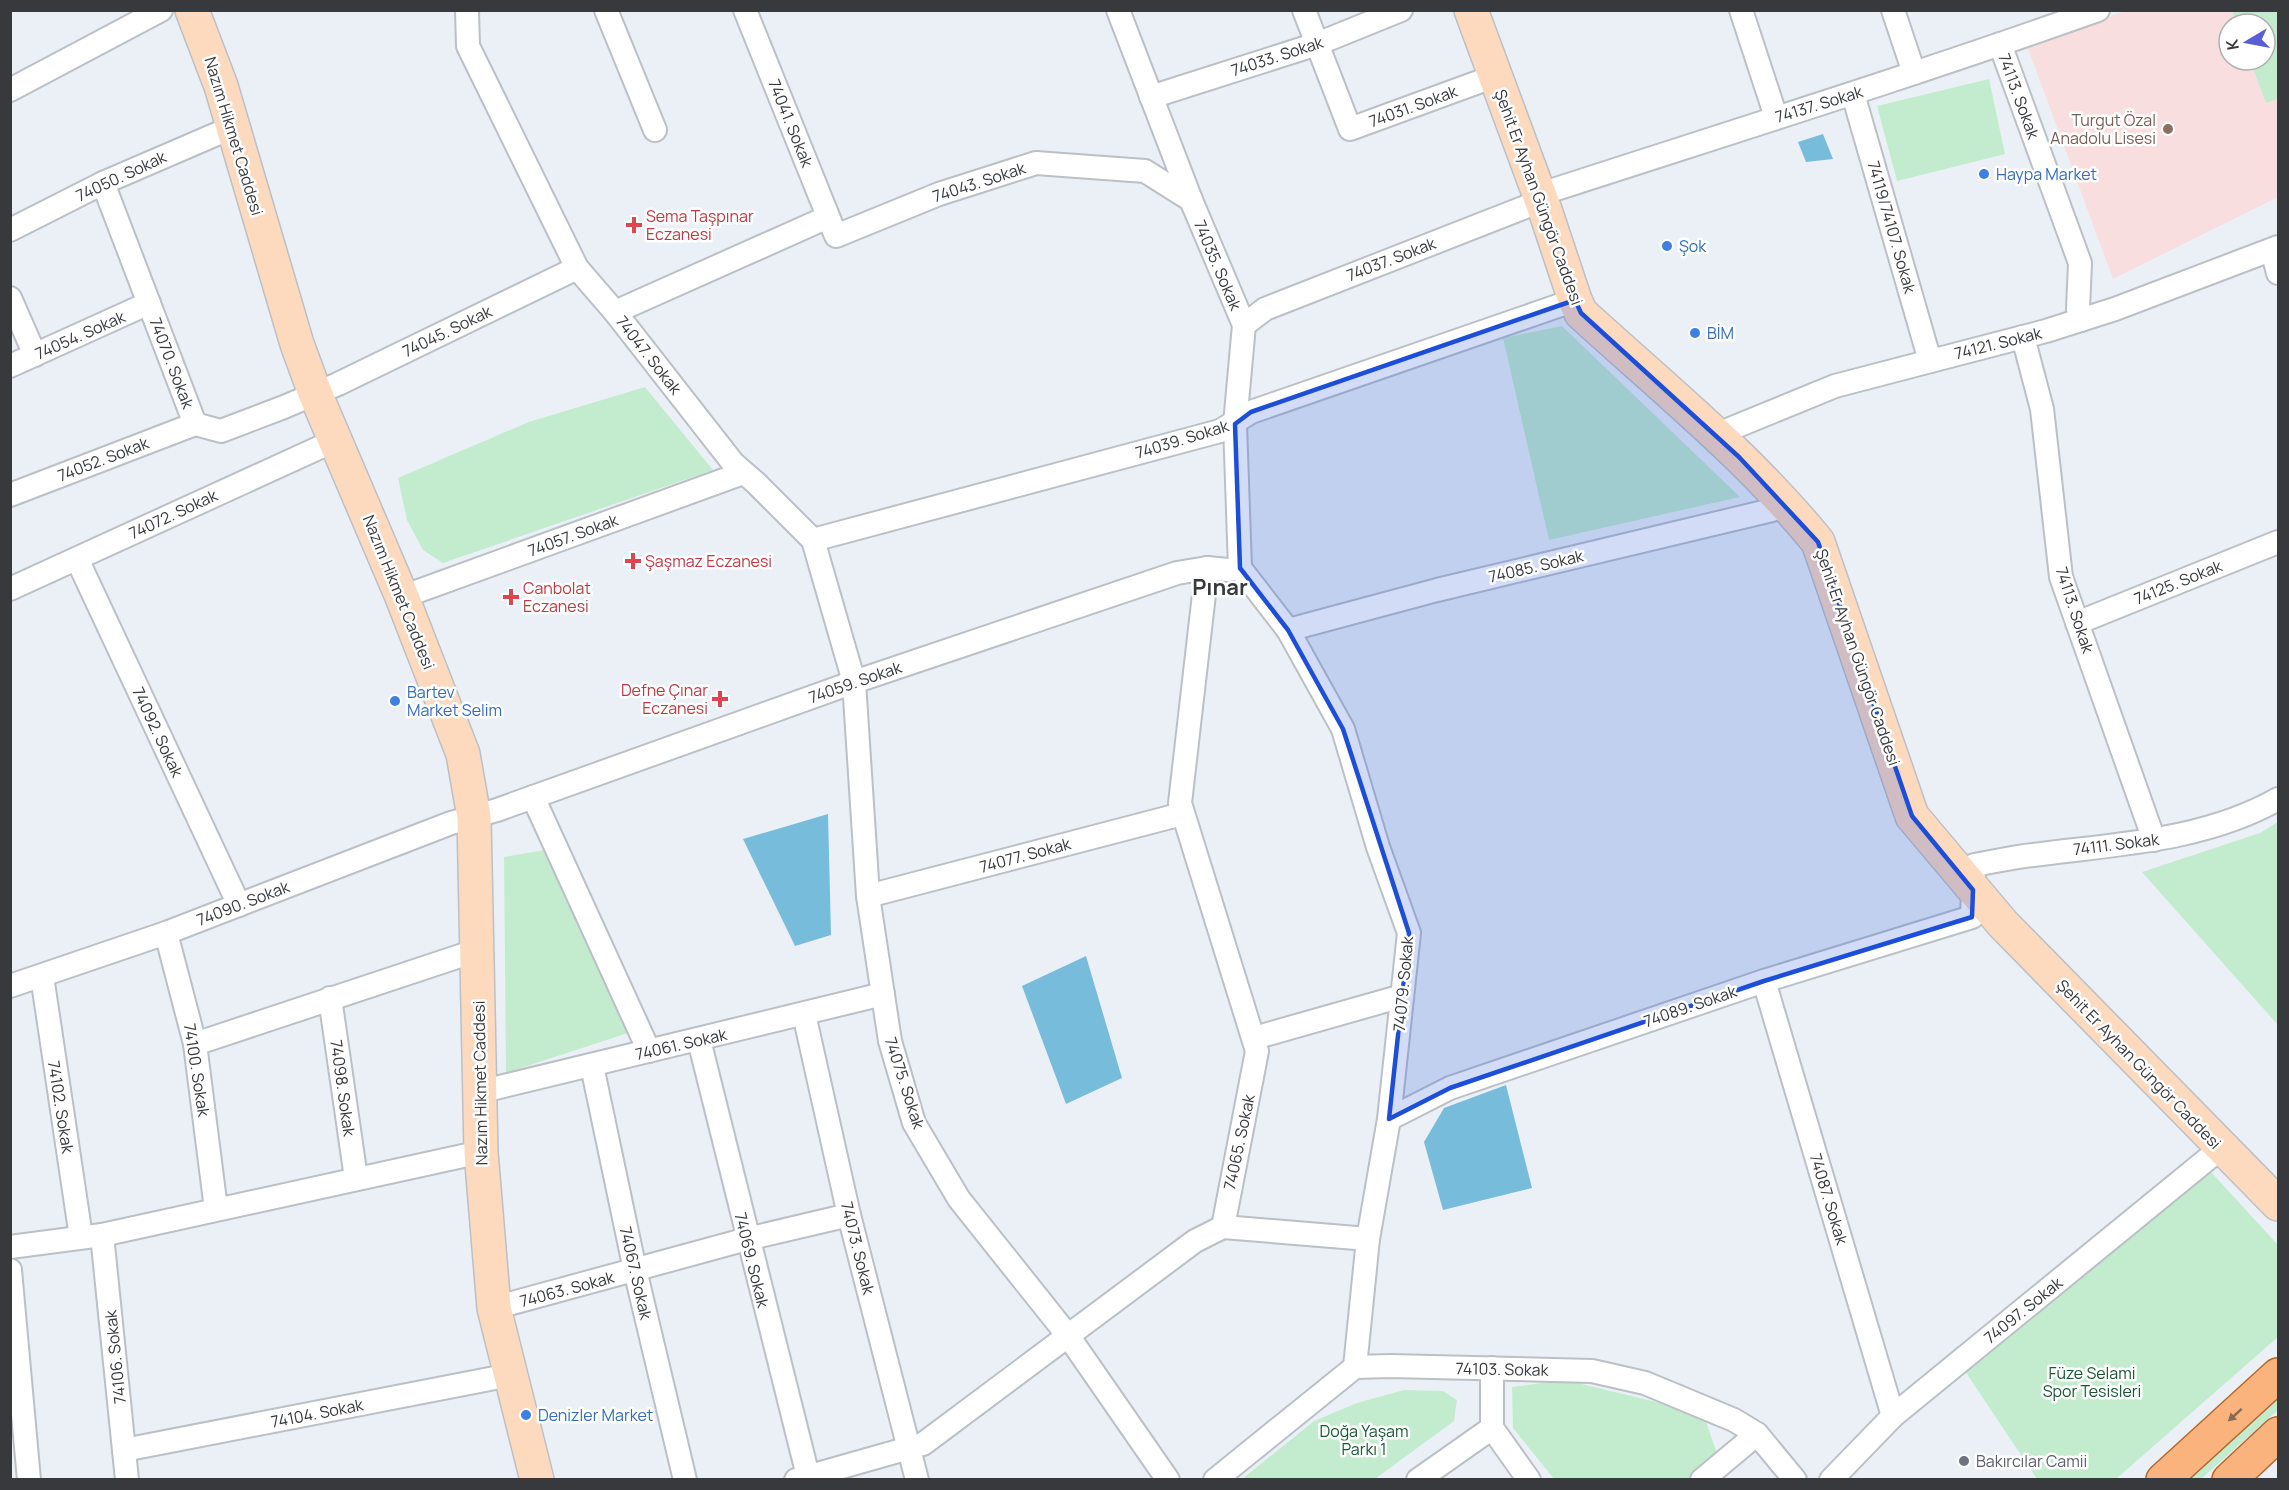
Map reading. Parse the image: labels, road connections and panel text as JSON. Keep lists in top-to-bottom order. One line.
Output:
{"streets":{"main road":["Nazım Hikmet Caddesi","Şehit Er Ayhan Güngör Caddesi"],"street":["74033. Sokak","74113. Sokak","74137. Sokak","74031. Sokak","74041. Sokak","74050. Sokak","74043. Sokak","74119/74107. Sokak","74037. Sokak","74035. Sokak","74045. Sokak","74054. Sokak","74121. Sokak","74047. Sokak","74070. Sokak","74039. Sokak","74052. Sokak","74072. Sokak","74057. Sokak","74085. Sokak","74125. Sokak","74059. Sokak","74092. Sokak","74111. Sokak","74077. Sokak","74090. Sokak","74079. Sokak","74089. Sokak","74061. Sokak","74100. Sokak","74075. Sokak","74098. Sokak","74102. Sokak","74065. Sokak","74087. Sokak","74073. Sokak","74069. Sokak","74067. Sokak","74063. Sokak","74097. Sokak","74106. Sokak","74103. Sokak","74104. Sokak"]},"crossings":[["74033. Sokak","74031. Sokak"],["74033. Sokak","74035. Sokak"],["74113. Sokak","74137. Sokak"],["74113. Sokak","74121. Sokak"],["74113. Sokak","74125. Sokak"],["74113. Sokak","74111. Sokak"],["74137. Sokak","Şehit Er Ayhan Güngör Caddesi"],["74137. Sokak","74119/74107. Sokak"],["74137. Sokak","74037. Sokak"],["74031. Sokak","Şehit Er Ayhan Güngör Caddesi"],["74041. Sokak","74043. Sokak"],["Nazım Hikmet Caddesi","74050. Sokak"],["Nazım Hikmet Caddesi","74045. Sokak"],["Nazım Hikmet Caddesi","74070. Sokak"],["Nazım Hikmet Caddesi","74072. Sokak"],["Nazım Hikmet Caddesi","74057. Sokak"],["Nazım Hikmet Caddesi","74059. Sokak"],["Nazım Hikmet Caddesi","74090. Sokak"],["Nazım Hikmet Caddesi","74061. Sokak"],["Nazım Hikmet Caddesi","74063. Sokak"],["Nazım Hikmet Caddesi","74104. Sokak"],["74050. Sokak","74070. Sokak"],["74043. Sokak","74035. Sokak"],["Şehit Er Ayhan Güngör Caddesi","74037. Sokak"],["Şehit Er Ayhan Güngör Caddesi","74121. Sokak"],["Şehit Er Ayhan Güngör Caddesi","74039. Sokak"],["Şehit Er Ayhan Güngör Caddesi","74085. Sokak"],["Şehit Er Ayhan Güngör Caddesi","74111. Sokak"],["Şehit Er Ayhan Güngör Caddesi","74089. Sokak"],["Şehit Er Ayhan Güngör Caddesi","74097. Sokak"],["74119/74107. Sokak","74121. Sokak"],["74037. Sokak","74035. Sokak"],["74035. Sokak","74039. Sokak"],["74035. Sokak","74059. Sokak"],["74035. Sokak","74079. Sokak"],["74045. Sokak","74047. Sokak"],["74045. Sokak","74070. Sokak"],["74054. Sokak","74070. Sokak"],["74047. Sokak","74039. Sokak"],["74047. Sokak","74057. Sokak"],["74047. Sokak","74059. Sokak"],["74047. Sokak","74075. Sokak"],["74070. Sokak","74052. Sokak"],["74072. Sokak","74092. Sokak"],["74085. Sokak","74079. Sokak"],["74059. Sokak","74090. Sokak"],["74059. Sokak","74079. Sokak"],["74059. Sokak","74075. Sokak"],["74059. Sokak","74065. Sokak"],["74092. Sokak","74090. Sokak"],["74111. Sokak","74089. Sokak"],["74077. Sokak","74075. Sokak"],["74077. Sokak","74065. Sokak"],["74090. Sokak","74100. Sokak"],["74090. Sokak","74102. Sokak"],["74079. Sokak","74089. Sokak"],["74079. Sokak","74103. Sokak"],["74089. Sokak","74087. Sokak"],["74061. Sokak","74075. Sokak"],["74061. Sokak","74073. Sokak"],["74061. Sokak","74069. Sokak"],["74061. Sokak","74067. Sokak"],["74102. Sokak","74106. Sokak"],["74087. Sokak","74097. Sokak"],["74073. Sokak","74063. Sokak"],["74069. Sokak","74063. Sokak"],["74067. Sokak","74063. Sokak"],["74106. Sokak","74104. Sokak"]],"districts":["Pınar"],"parks":["Füze Selami Spor Tesisleri","Doğa Yaşam Parkı 1"],"places":{"other":["Turgut Özal Anadolu Lisesi","Haypa Market","Şok","BİM","Bartev Market Selim","Denizler Market","Bakırcılar Camii"],"health":["Sema Taşpınar Eczanesi","Şaşmaz Eczanesi","Canbolat Eczanesi","Defne Çınar Eczanesi"]},"north":"left"}
